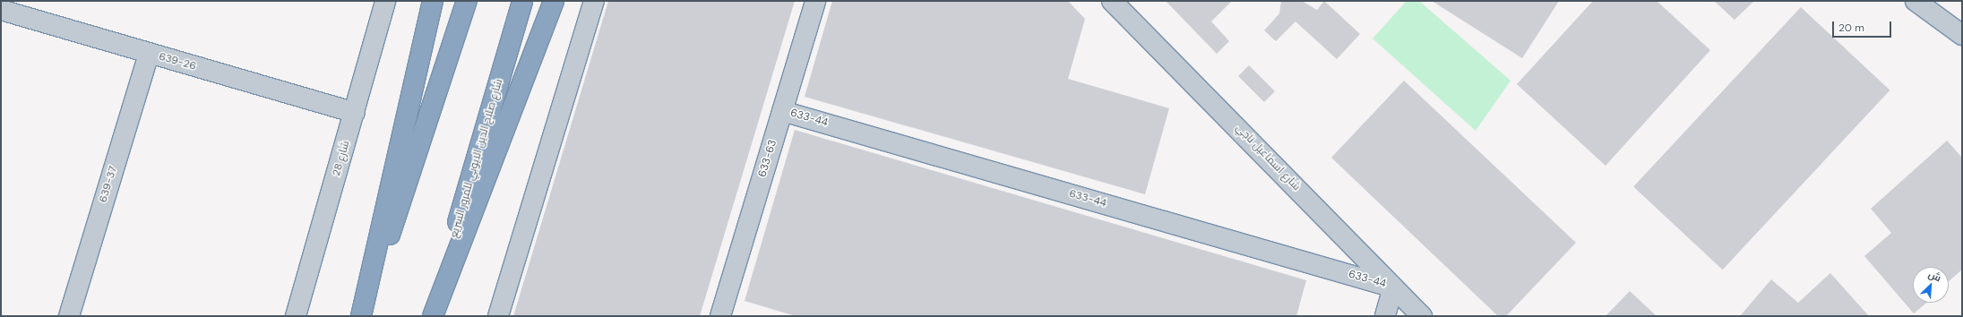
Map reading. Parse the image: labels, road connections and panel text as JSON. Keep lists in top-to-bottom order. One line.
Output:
{"streets":{"highway":["شارع صلاح الدين الايوبي للمرور السريع"],"street":["639-26","633-44","شارع اسماعيل ناجي","شارع 28","633-63","639-37"]},"crossings":[["639-26","شارع 28"],["639-26","639-37"],["633-44","شارع اسماعيل ناجي"],["633-44","633-63"]],"scale_bar":"20 m","north":"top right"}
